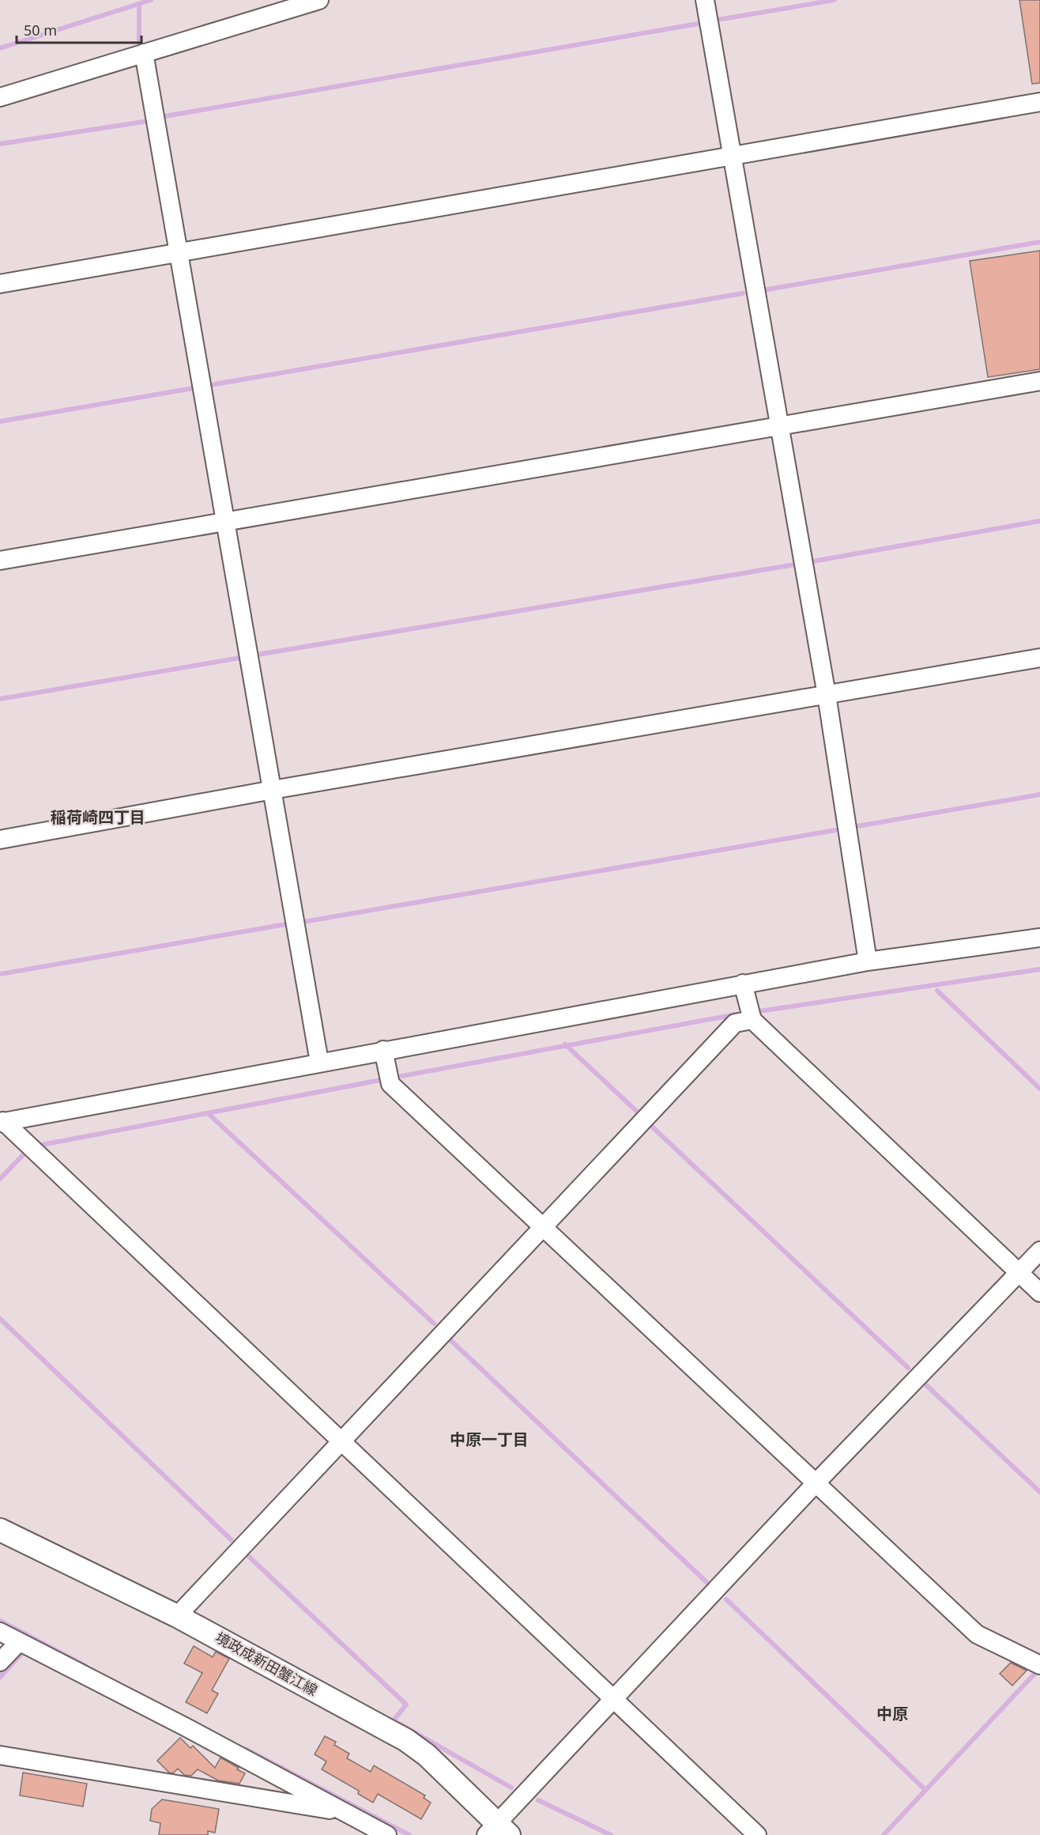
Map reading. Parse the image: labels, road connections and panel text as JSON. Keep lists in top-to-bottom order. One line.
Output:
{"streets":{"main road":["境政成新田蟹江線"]},"districts":["稲荷崎四丁目","中原一丁目","中原"],"scale_bar":"50 m"}
